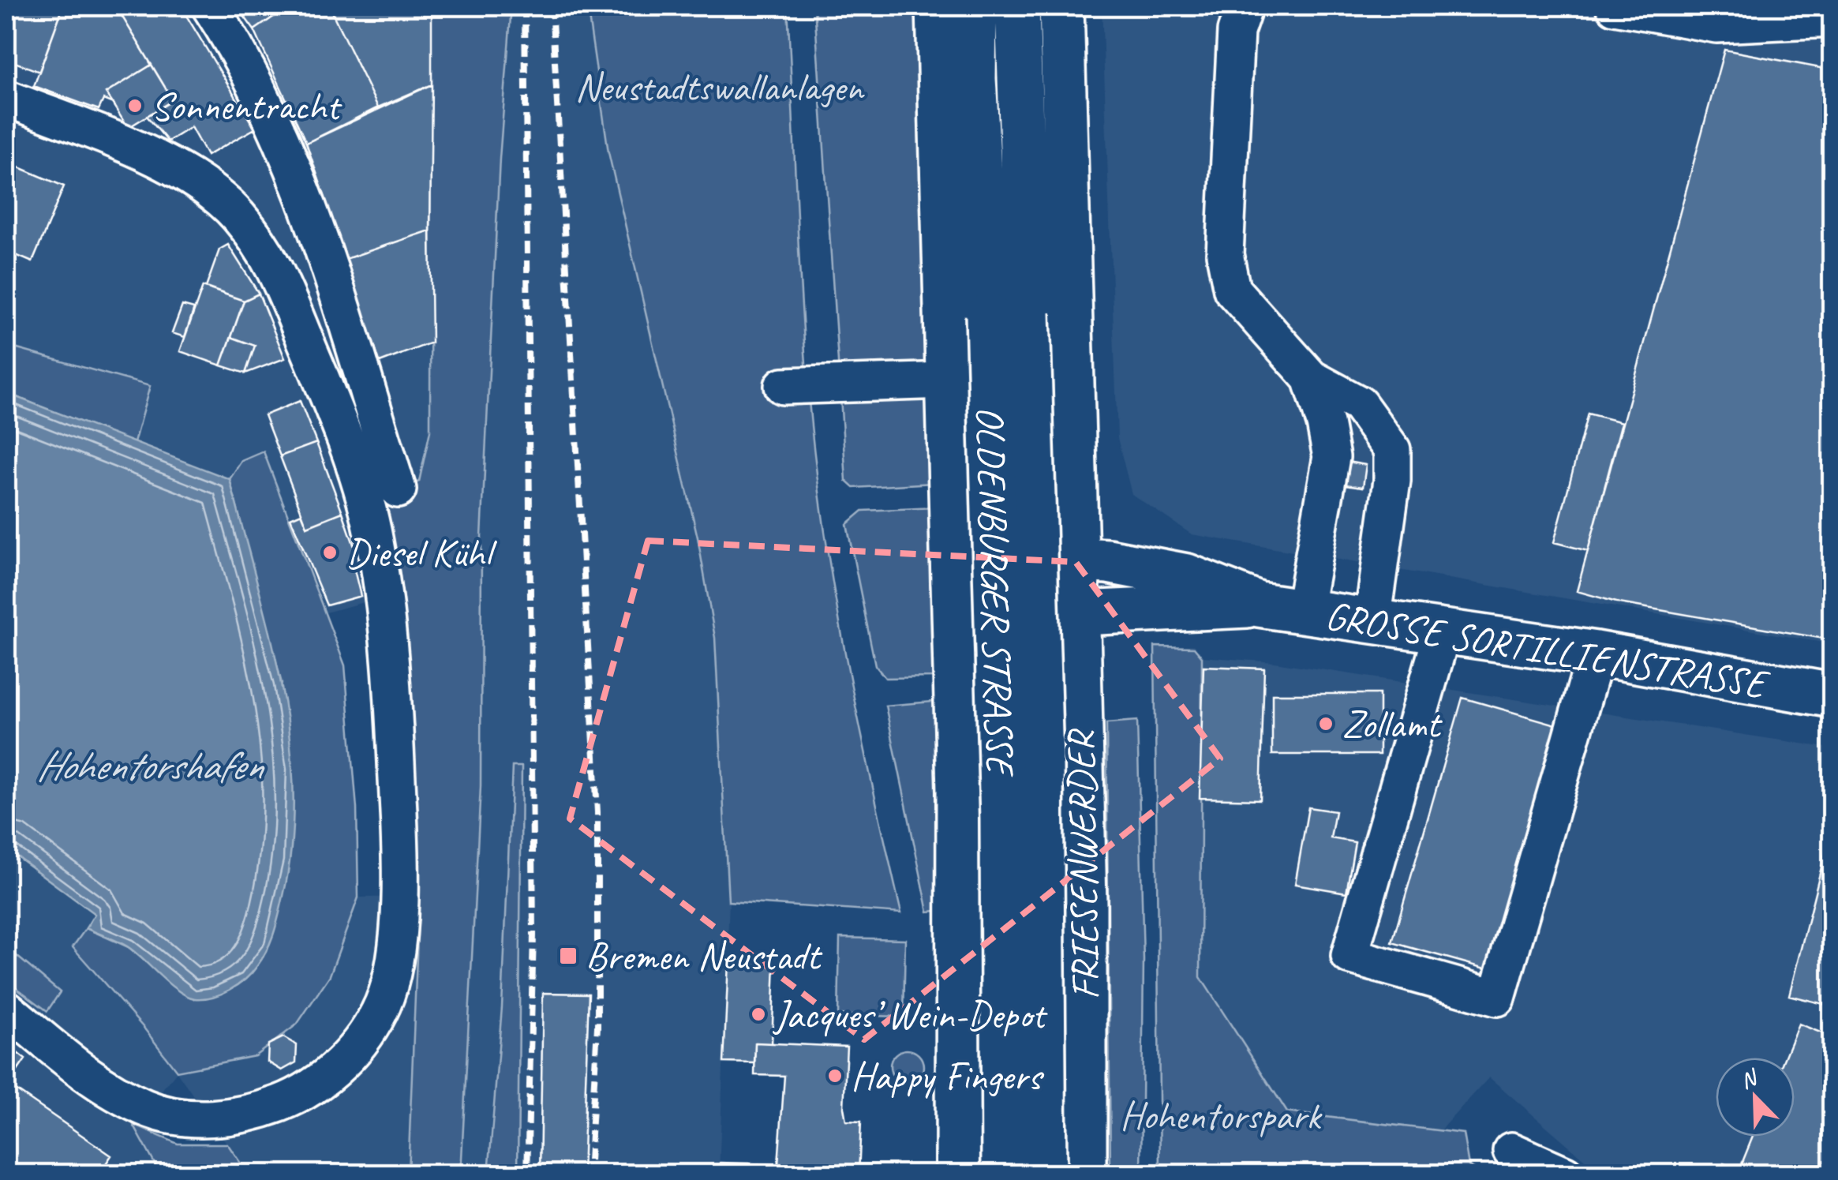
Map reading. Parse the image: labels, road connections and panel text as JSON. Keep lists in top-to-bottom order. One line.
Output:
{"streets":{"main road":["OLDENBURGER STRASSE","GROSSE SORTILLIENSTRASSE","FRIESENWERDER"]},"crossings":[["GROSSE SORTILLIENSTRASSE","FRIESENWERDER"]],"water":["Hohentorshafen"],"parks":["Neustadtswallanlagen","Hohentorspark"],"places":{"other":["Sonnentracht","Diesel Kühl","Zollamt","Jacques’ Wein-Depot","Happy Fingers"],"transit":["Bremen Neustadt"]},"north":"top left"}
